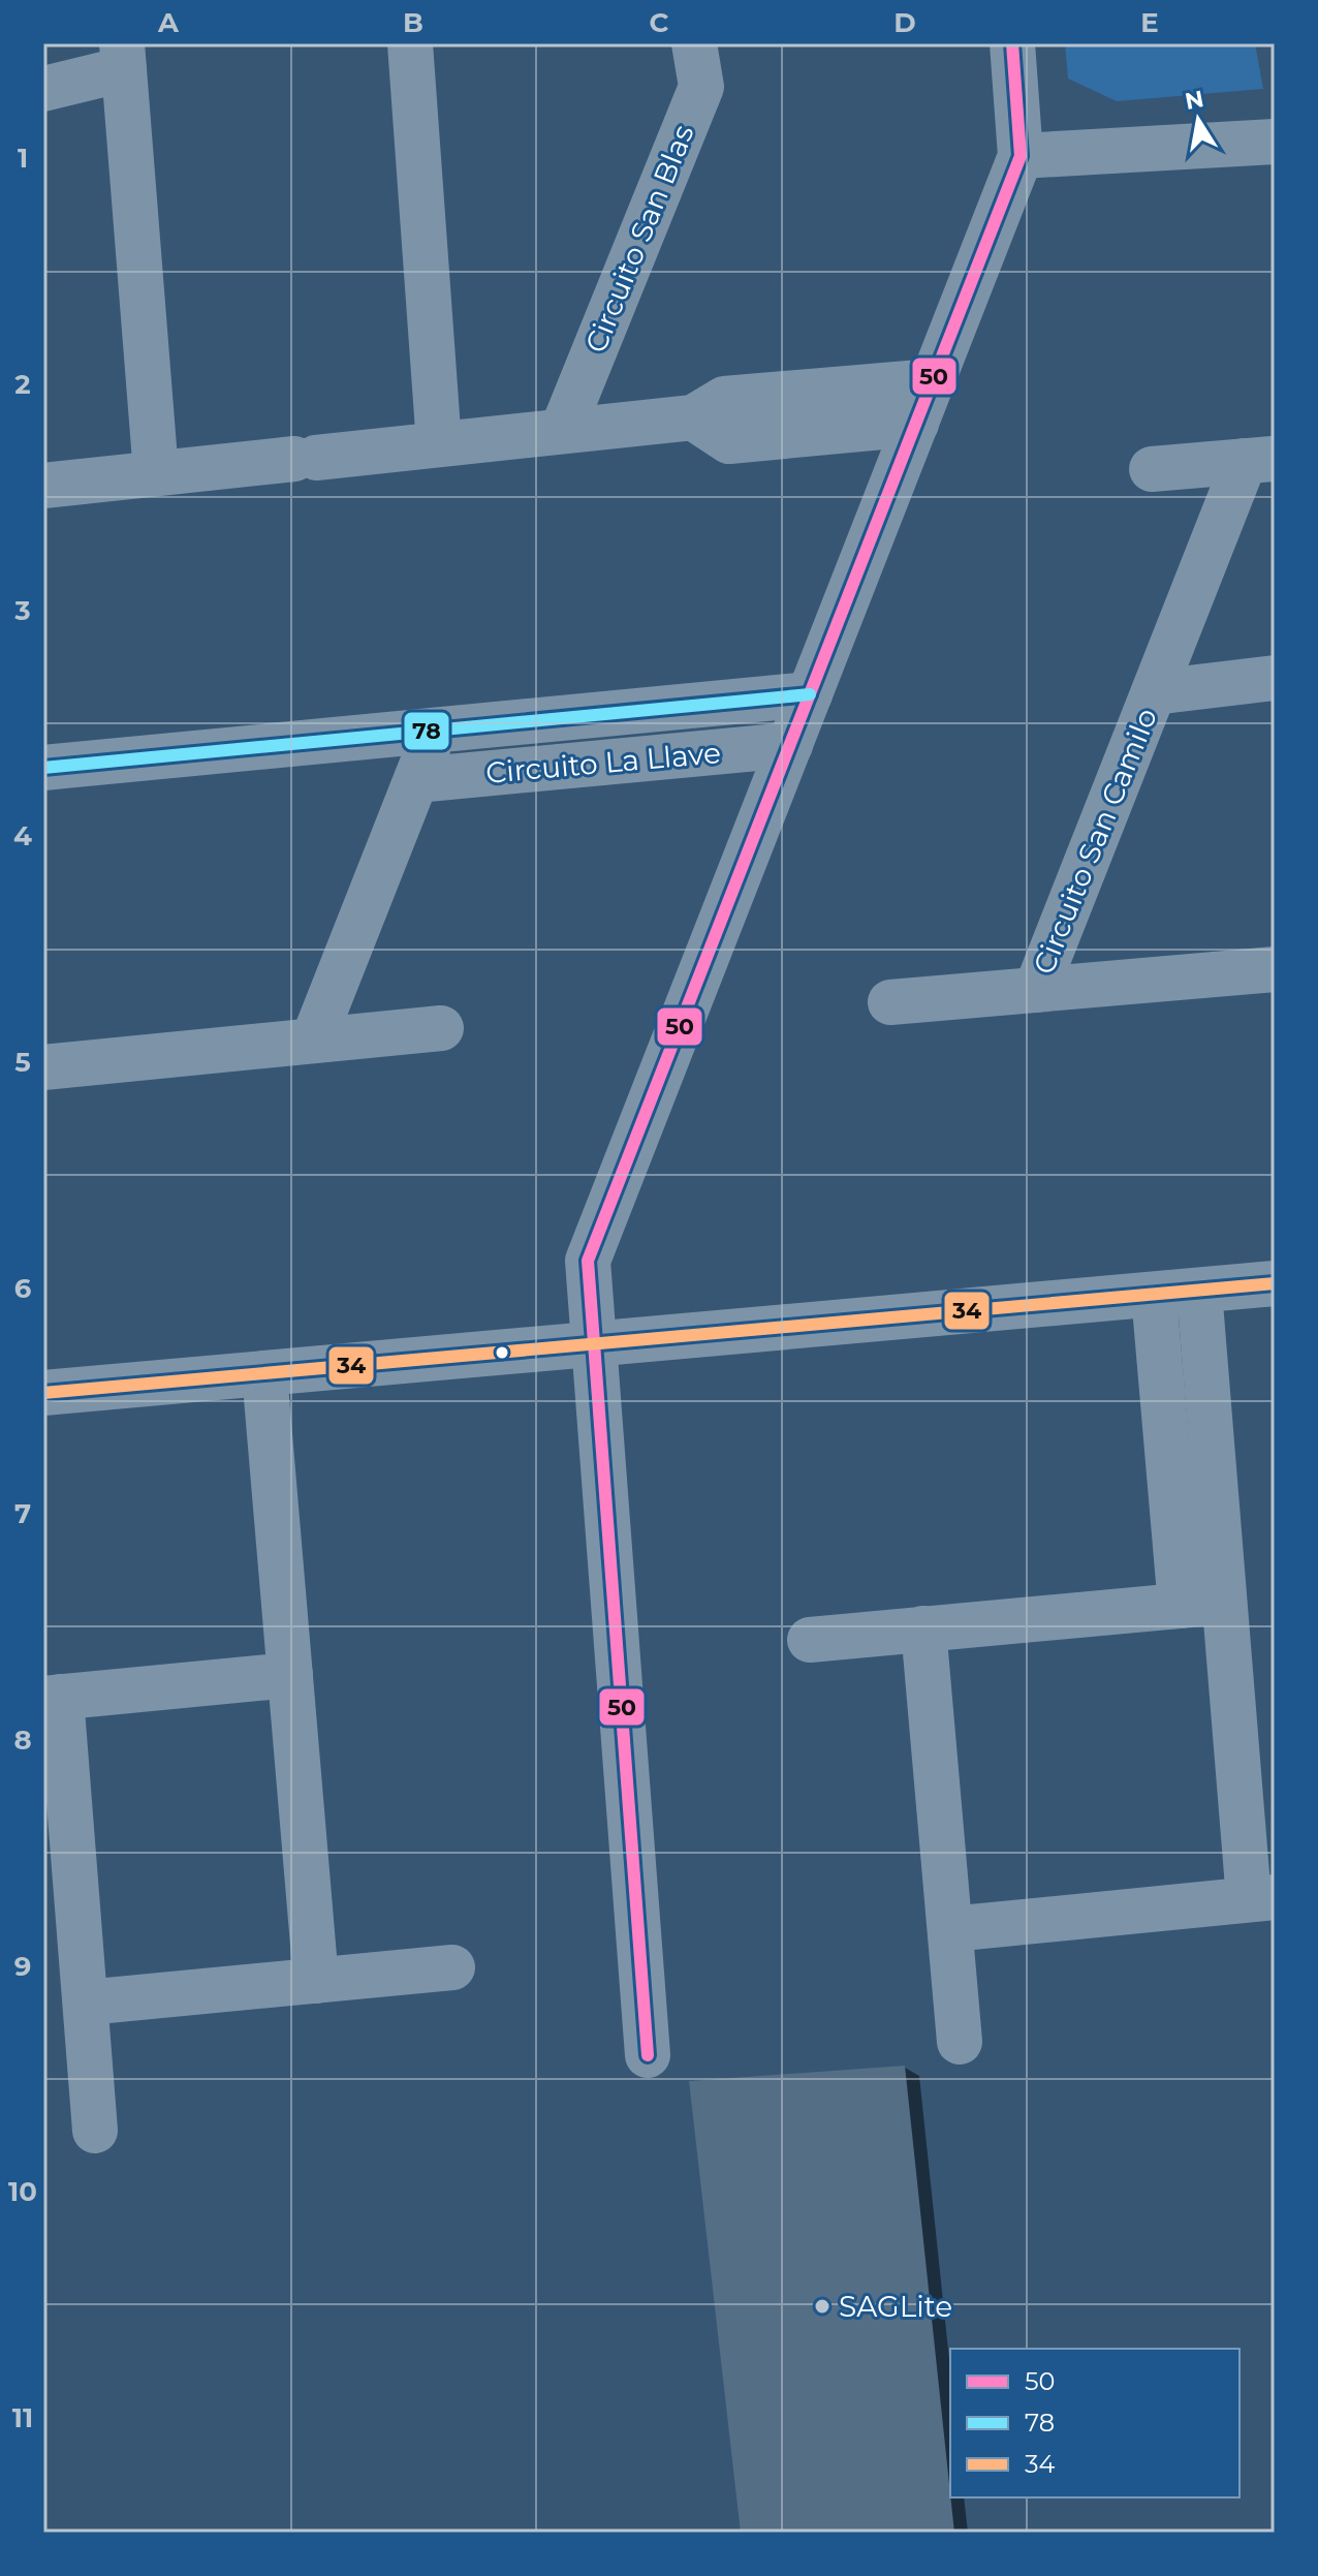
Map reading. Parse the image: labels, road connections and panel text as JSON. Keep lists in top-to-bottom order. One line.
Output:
{"streets":{"street":["Circuito San Blas","Circuito La Llave","Circuito San Camilo"]},"places":["SAGLite"],"lines":["transit line 50","transit line 78","transit line 34"],"legend":["50","78","34"],"north":"top","grid":{"columns":["A","B","C","D","E"],"rows":["1","2","3","4","5","6","7","8","9","10","11"]}}
